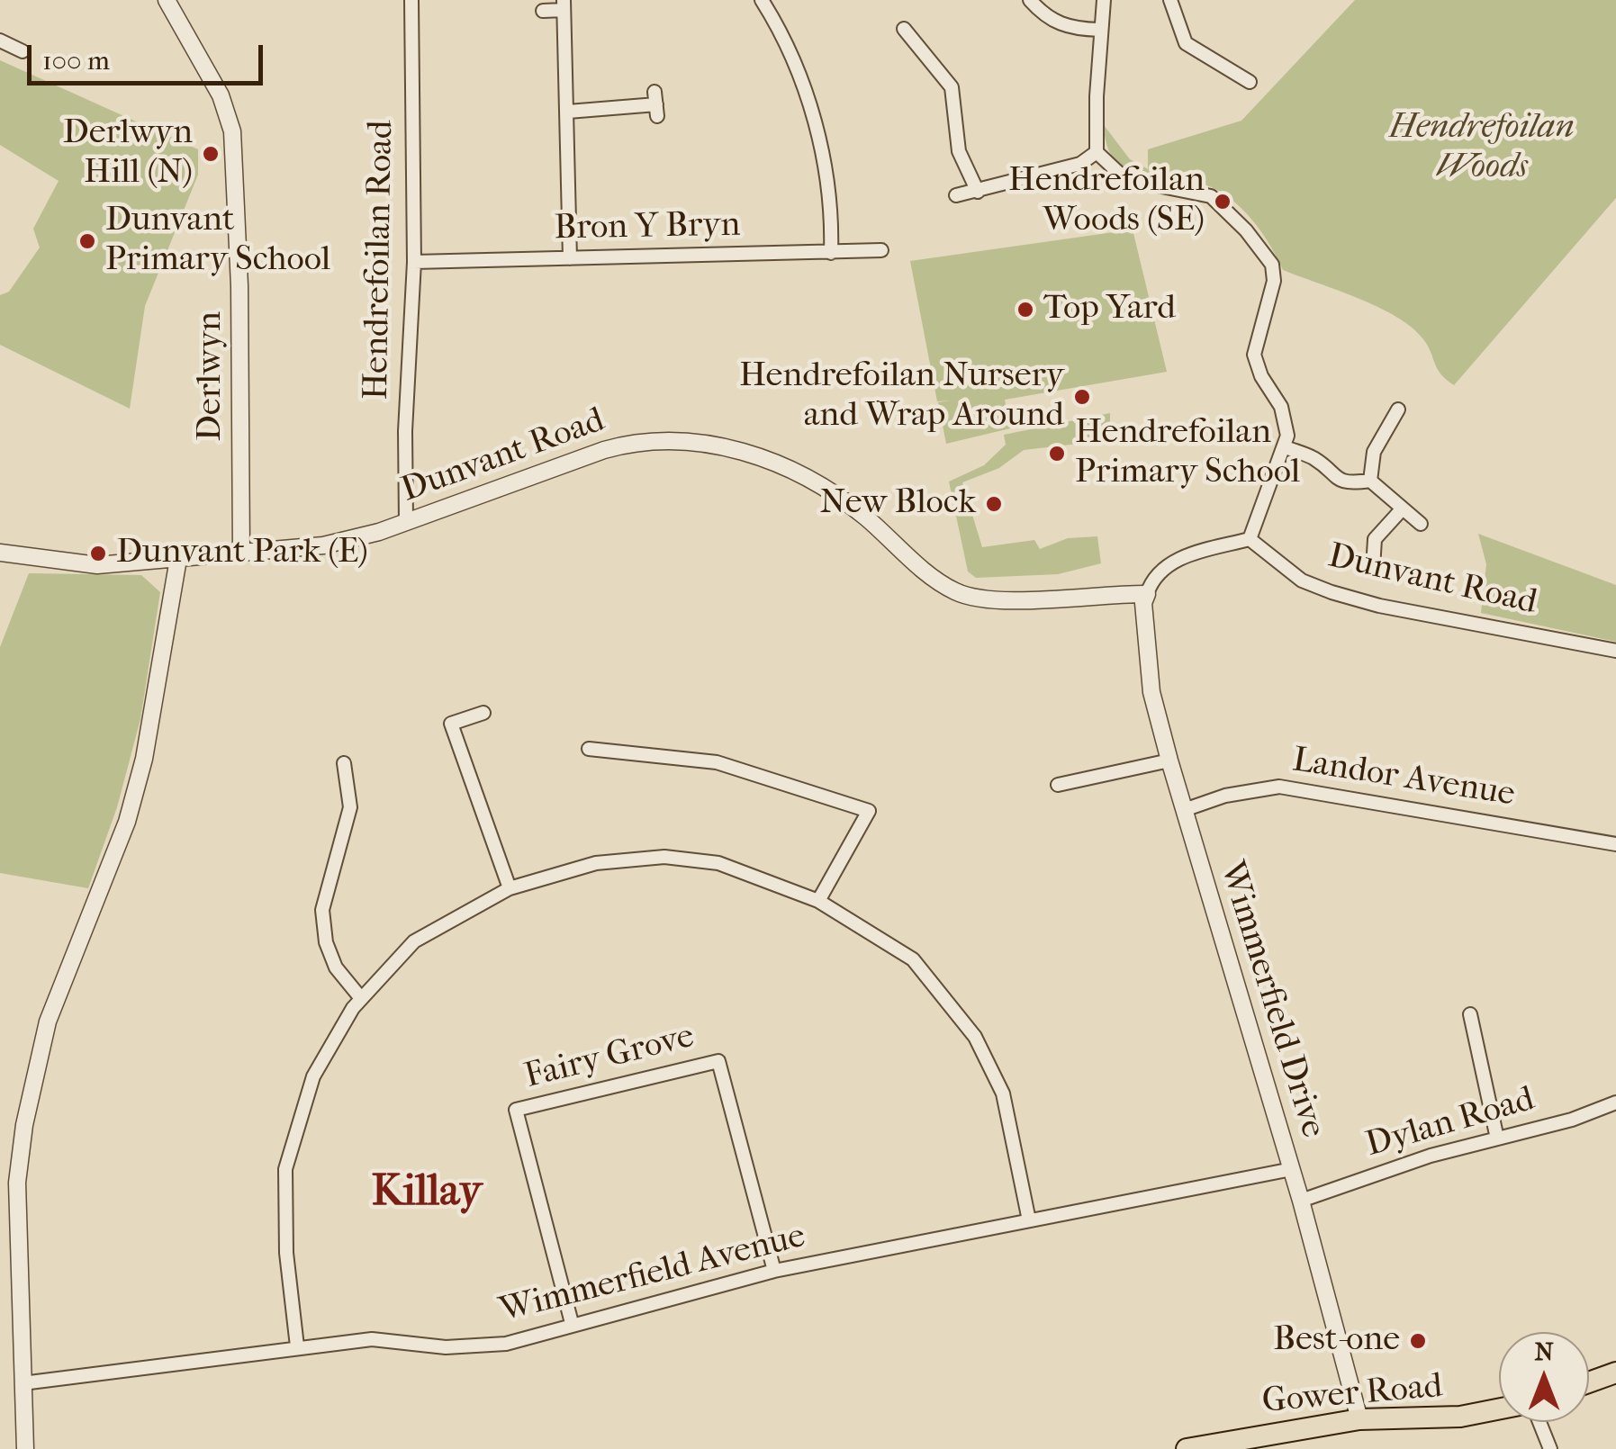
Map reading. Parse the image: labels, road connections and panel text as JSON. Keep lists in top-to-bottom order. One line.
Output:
{"streets":{"main road":["Gower Road"],"street":["Bron Y Bryn","Hendrefoilan Road","Derlwyn","Dunvant Road","Landor Avenue","Wimmerfield Drive","Fairy Grove","Dylan Road","Wimmerfield Avenue"]},"crossings":[["Bron Y Bryn","Hendrefoilan Road"],["Hendrefoilan Road","Dunvant Road"],["Derlwyn","Dunvant Road"],["Dunvant Road","Wimmerfield Drive"],["Landor Avenue","Wimmerfield Drive"],["Wimmerfield Drive","Dylan Road"],["Wimmerfield Drive","Wimmerfield Avenue"],["Wimmerfield Drive","Gower Road"],["Fairy Grove","Wimmerfield Avenue"]],"districts":["Killay"],"parks":["Hendrefoilan Woods"],"places":["Derlwyn Hill (N)","Hendrefoilan Woods (SE)","Dunvant Primary School","Top Yard","Hendrefoilan Nursery and Wrap Around","Hendrefoilan Primary School","New Block","Dunvant Park (E)","Best-one"],"scale_bar":"100 m","north":"top"}
